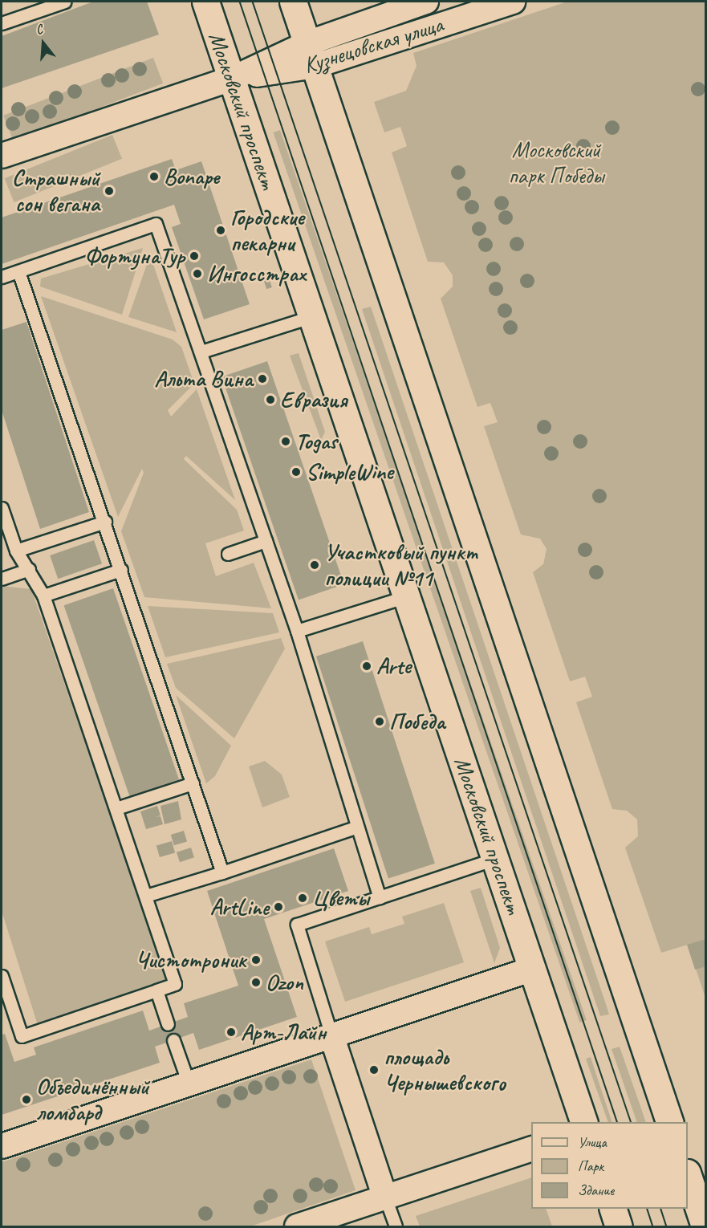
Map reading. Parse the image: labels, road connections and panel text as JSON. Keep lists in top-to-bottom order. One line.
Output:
{"streets":{"main road":["Московский проспект"],"street":["Кузнецовская улица"]},"crossings":[["Кузнецовская улица","Московский проспект"]],"parks":["Московский парк Победы"],"places":["Bonape","Страшный сон вегана","Городские пекарни","ФортунаТур","Ингосстрах","Альта Вина","Евразия","Togas","SimpleWine","Участковый пункт полиции №11","Arte","Победа","Цветы","ArtLine","Чистотроник","Ozon","Арт-Лайн","площадь Чернышевского","Объединённый ломбард"],"legend":["Улица","Парк","Здание"],"north":"top"}
